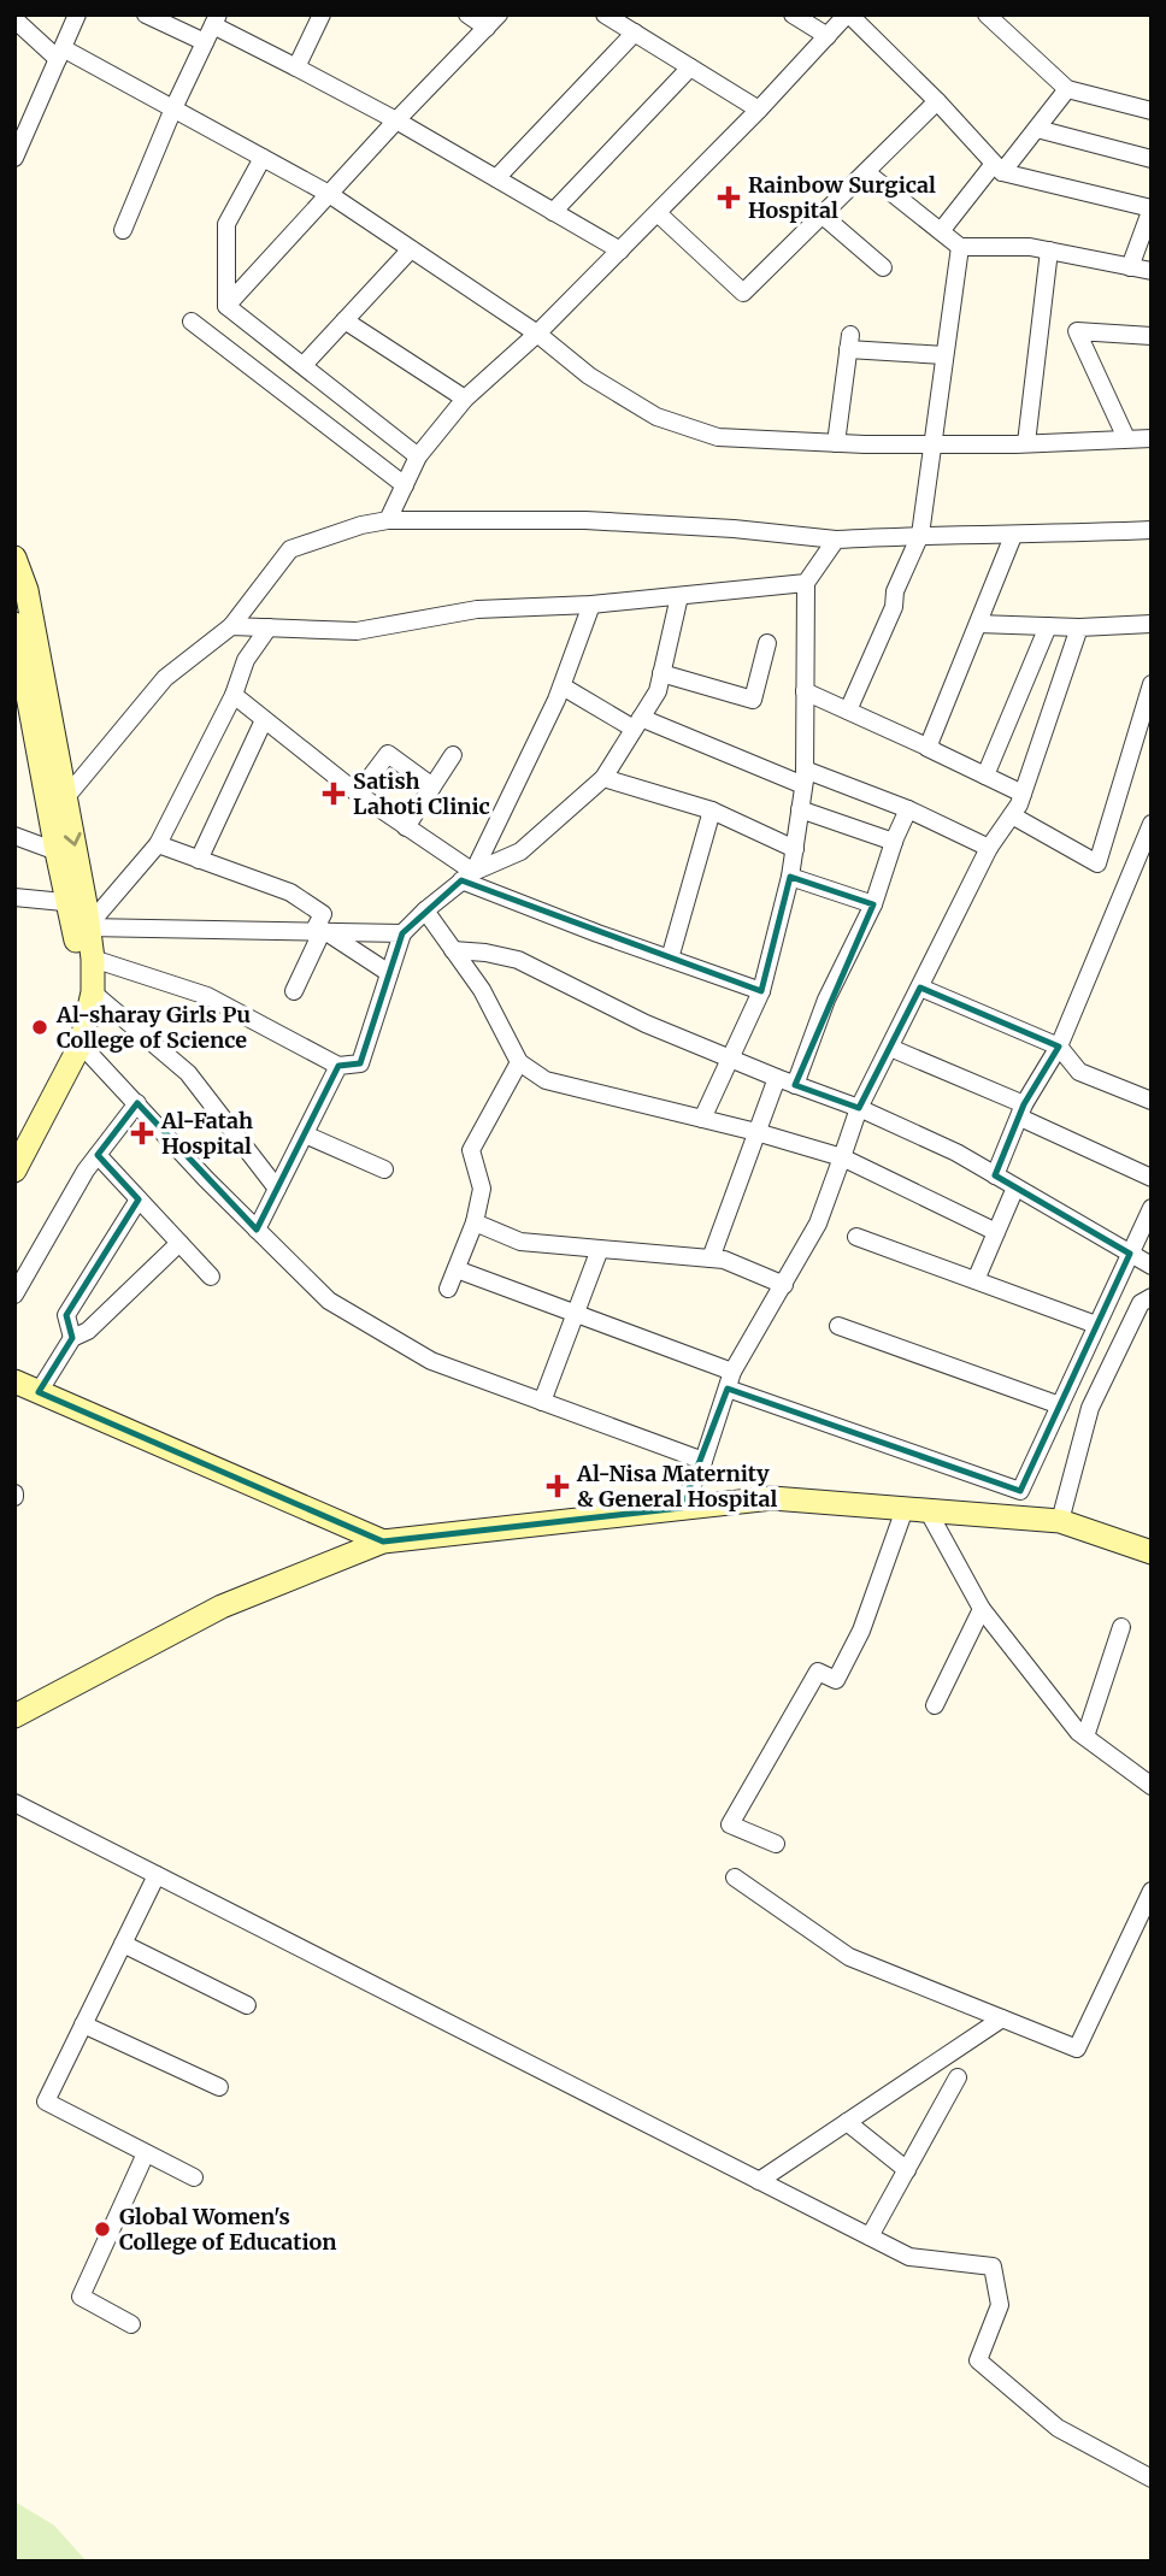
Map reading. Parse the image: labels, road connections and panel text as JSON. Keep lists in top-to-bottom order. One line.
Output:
{"places":{"health":["Rainbow Surgical Hospital","Satish Lahoti Clinic","Al-Fatah Hospital","Al-Nisa Maternity & General Hospital"],"other":["Al-sharay Girls Pu College of Science","Global Women's College of Education"]}}
